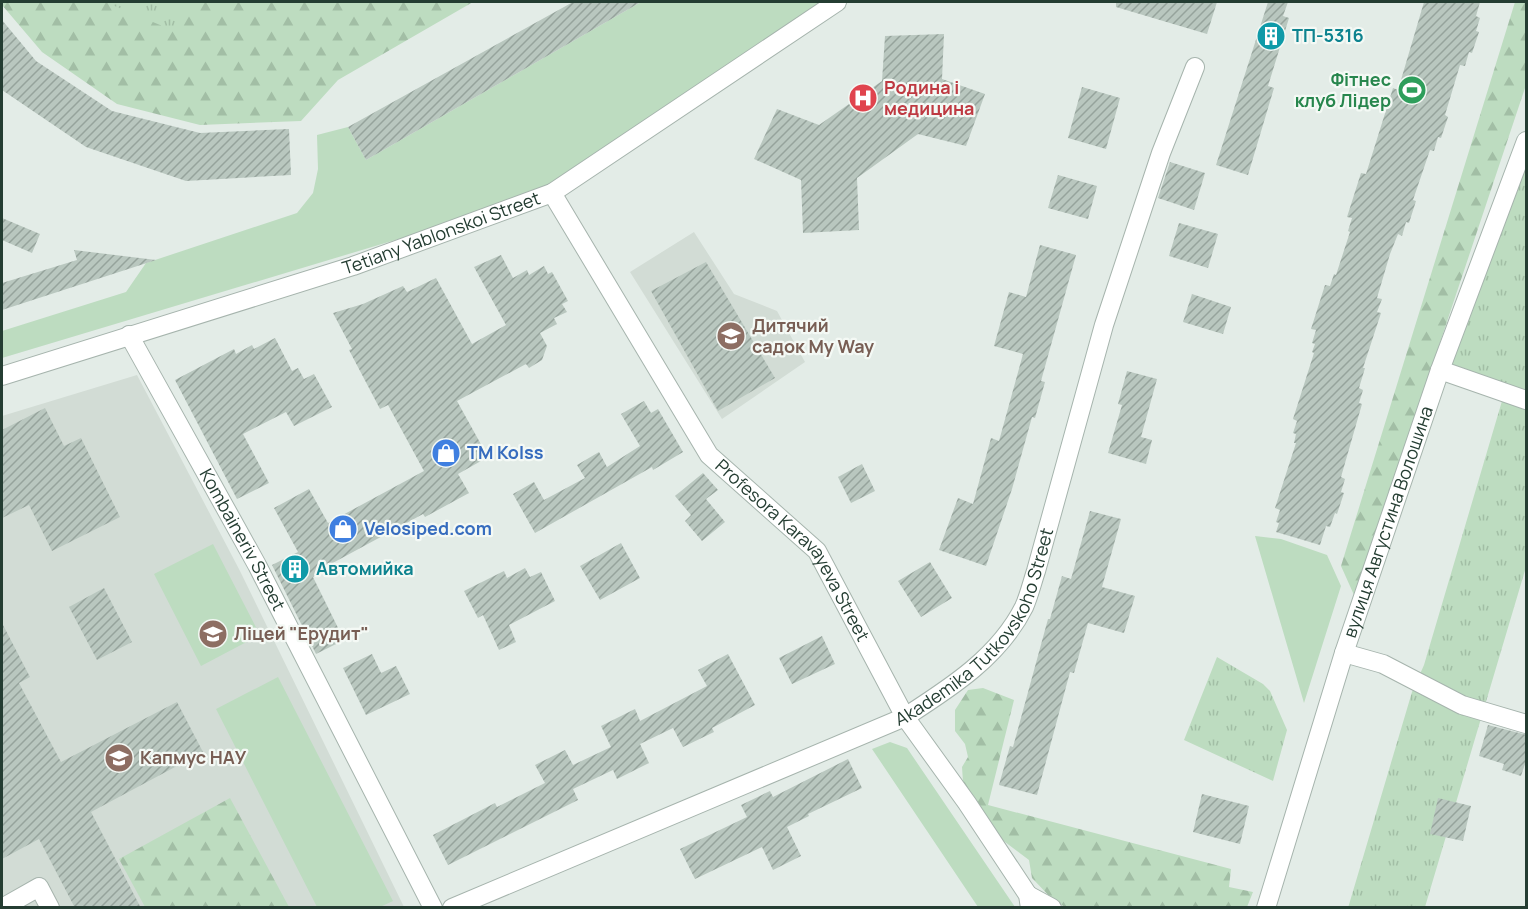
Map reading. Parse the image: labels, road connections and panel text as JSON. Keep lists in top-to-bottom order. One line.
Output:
{"streets":{"street":["Tetiany Yablonskoi Street","вулиця Августина Волошина","Kombaineriv Street","Profesora Karavayeva Street","Akademika Tutkovskoho Street"]},"crossings":[["Tetiany Yablonskoi Street","Kombaineriv Street"],["Tetiany Yablonskoi Street","Profesora Karavayeva Street"],["Profesora Karavayeva Street","Akademika Tutkovskoho Street"]],"places":{"building":["ТП-5316","Автомийка"],"sports":["Фітнес клуб Лідер"],"hospital":["Родина і медицина"],"school or university":["Дитячий садок My Way","Ліцей \"Ерудит\"","Капмус НАУ"],"shop":["TM Kolss","Velosiped.com"]}}
